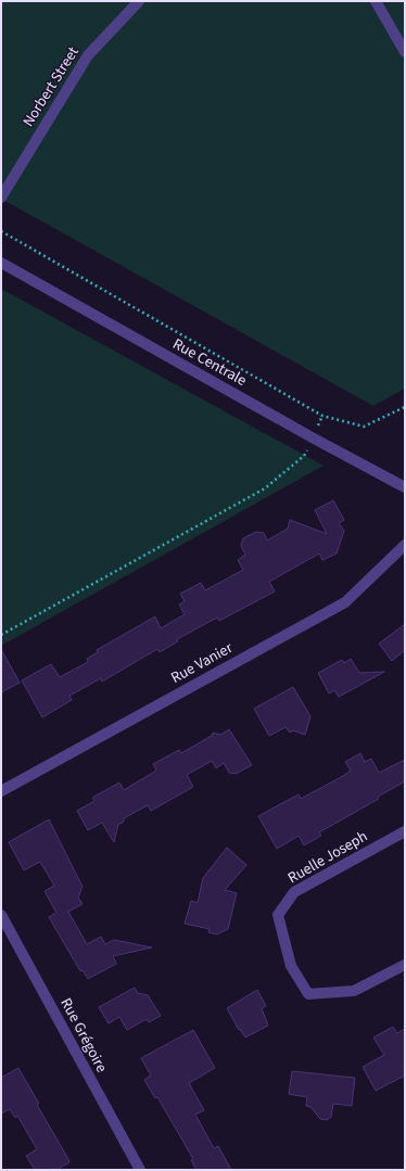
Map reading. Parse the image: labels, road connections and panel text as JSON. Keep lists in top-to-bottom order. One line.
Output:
{"streets":{"street":["Norbert Street","Rue Centrale","Rue Vanier","Ruelle Joseph","Rue Grégoire"]}}
